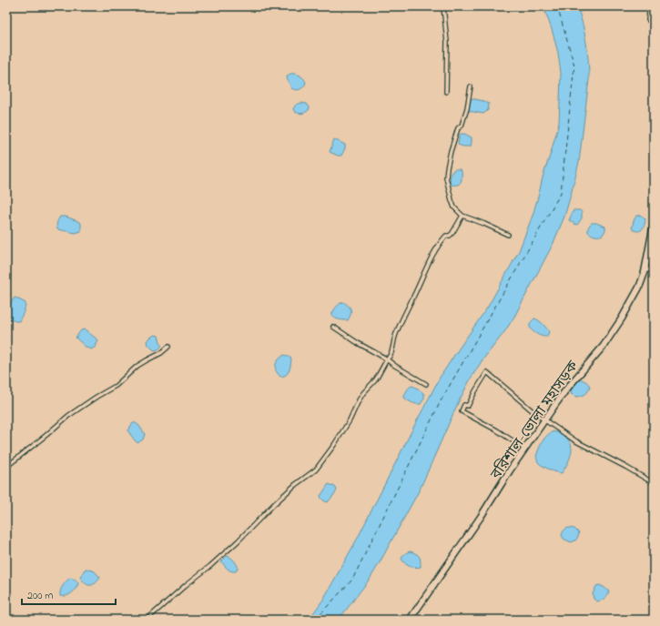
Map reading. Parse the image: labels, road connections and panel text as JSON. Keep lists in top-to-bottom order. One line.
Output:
{"streets":{"highway":["বরিশাল-ভোলা মহাসড়ক"]},"scale_bar":"200 m"}
